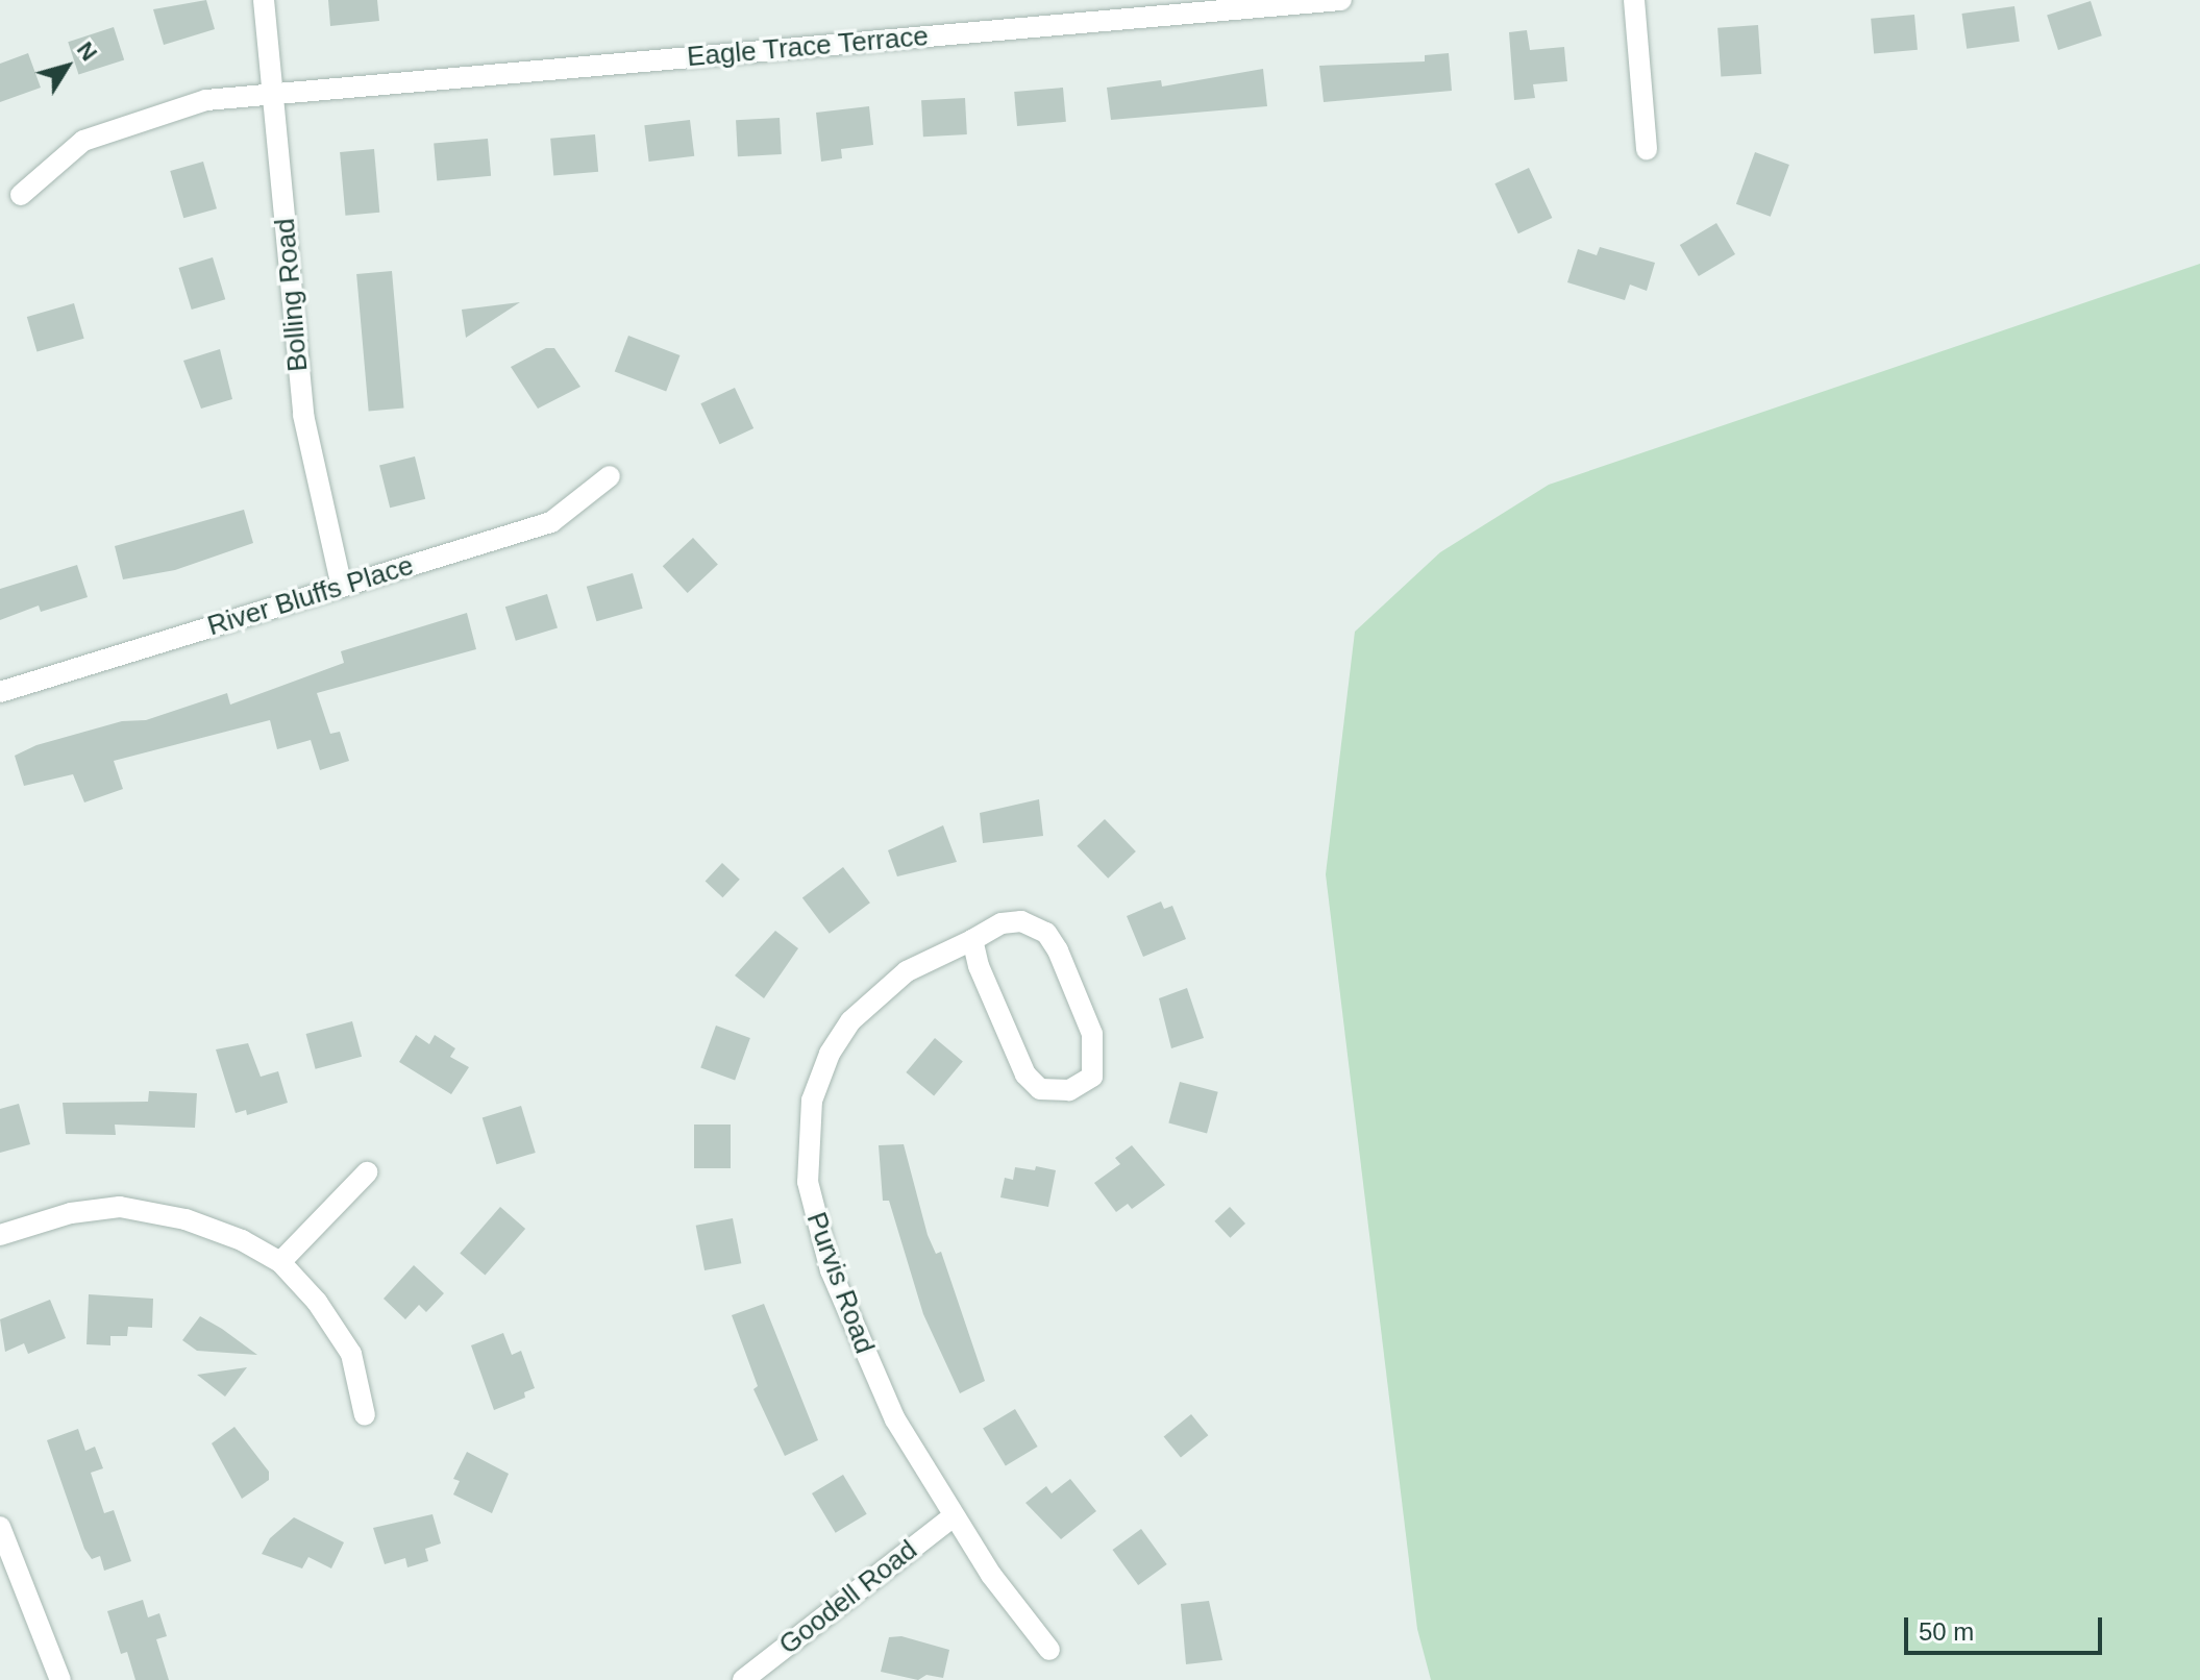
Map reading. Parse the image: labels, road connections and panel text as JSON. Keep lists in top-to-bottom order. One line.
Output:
{"streets":{"street":["Eagle Trace Terrace","Bolling Road","River Bluffs Place","Purvis Road","Goodell Road"]},"crossings":[["Eagle Trace Terrace","Bolling Road"],["Bolling Road","River Bluffs Place"],["Purvis Road","Goodell Road"]],"scale_bar":"50 m","north":"top right"}
